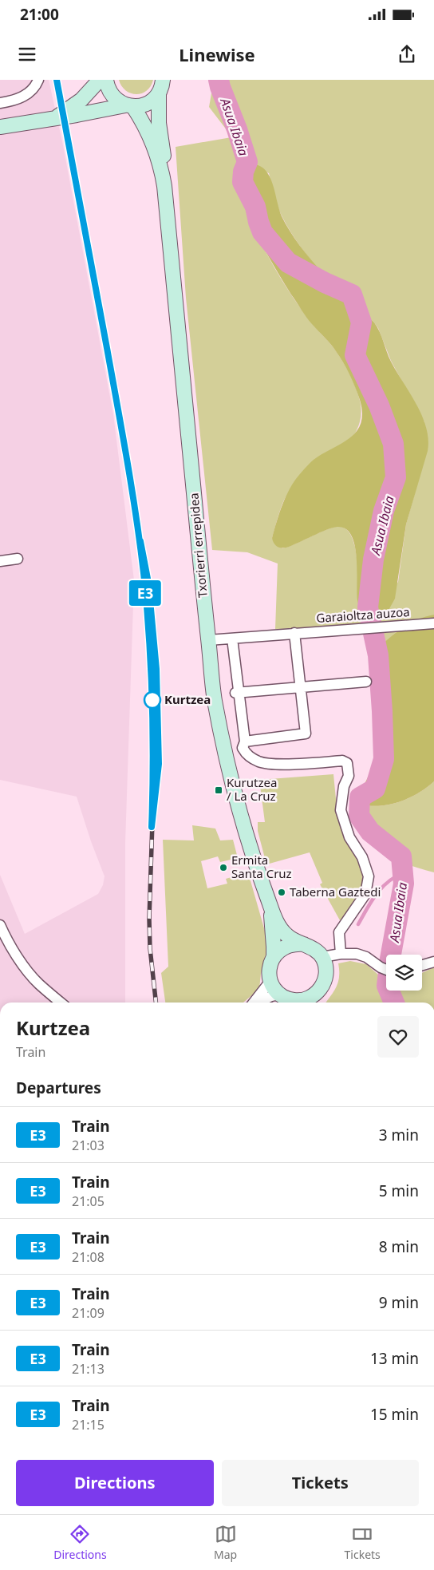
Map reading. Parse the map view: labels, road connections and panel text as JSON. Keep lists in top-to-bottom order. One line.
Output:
{"streets":{"street":["Txorierri errepidea","Garaioltza auzoa"]},"crossings":[["Txorierri errepidea","Garaioltza auzoa"]],"water":["Asua Ibaia"],"places":{"other":["Kurtzea","Ermita Santa Cruz","Taberna Gaztedi"],"transit":["Kurutzea / La Cruz"]},"page":{"status":"21:00","header":"Linewise","on_map":"E3","heading":[["Kurtzea","Train"],"Departures"],"list":[{"mark":"E3","name":"Train","note":"21:03","value":"3 min"},{"mark":"E3","name":"Train","note":"21:05","value":"5 min"},{"mark":"E3","name":"Train","note":"21:08","value":"8 min"},{"mark":"E3","name":"Train","note":"21:09","value":"9 min"},{"mark":"E3","name":"Train","note":"21:13","value":"13 min"},{"mark":"E3","name":"Train","note":"21:15","value":"15 min"}],"buttons":["Directions","Tickets"],"tabs":["Directions","Map","Tickets"]}}
